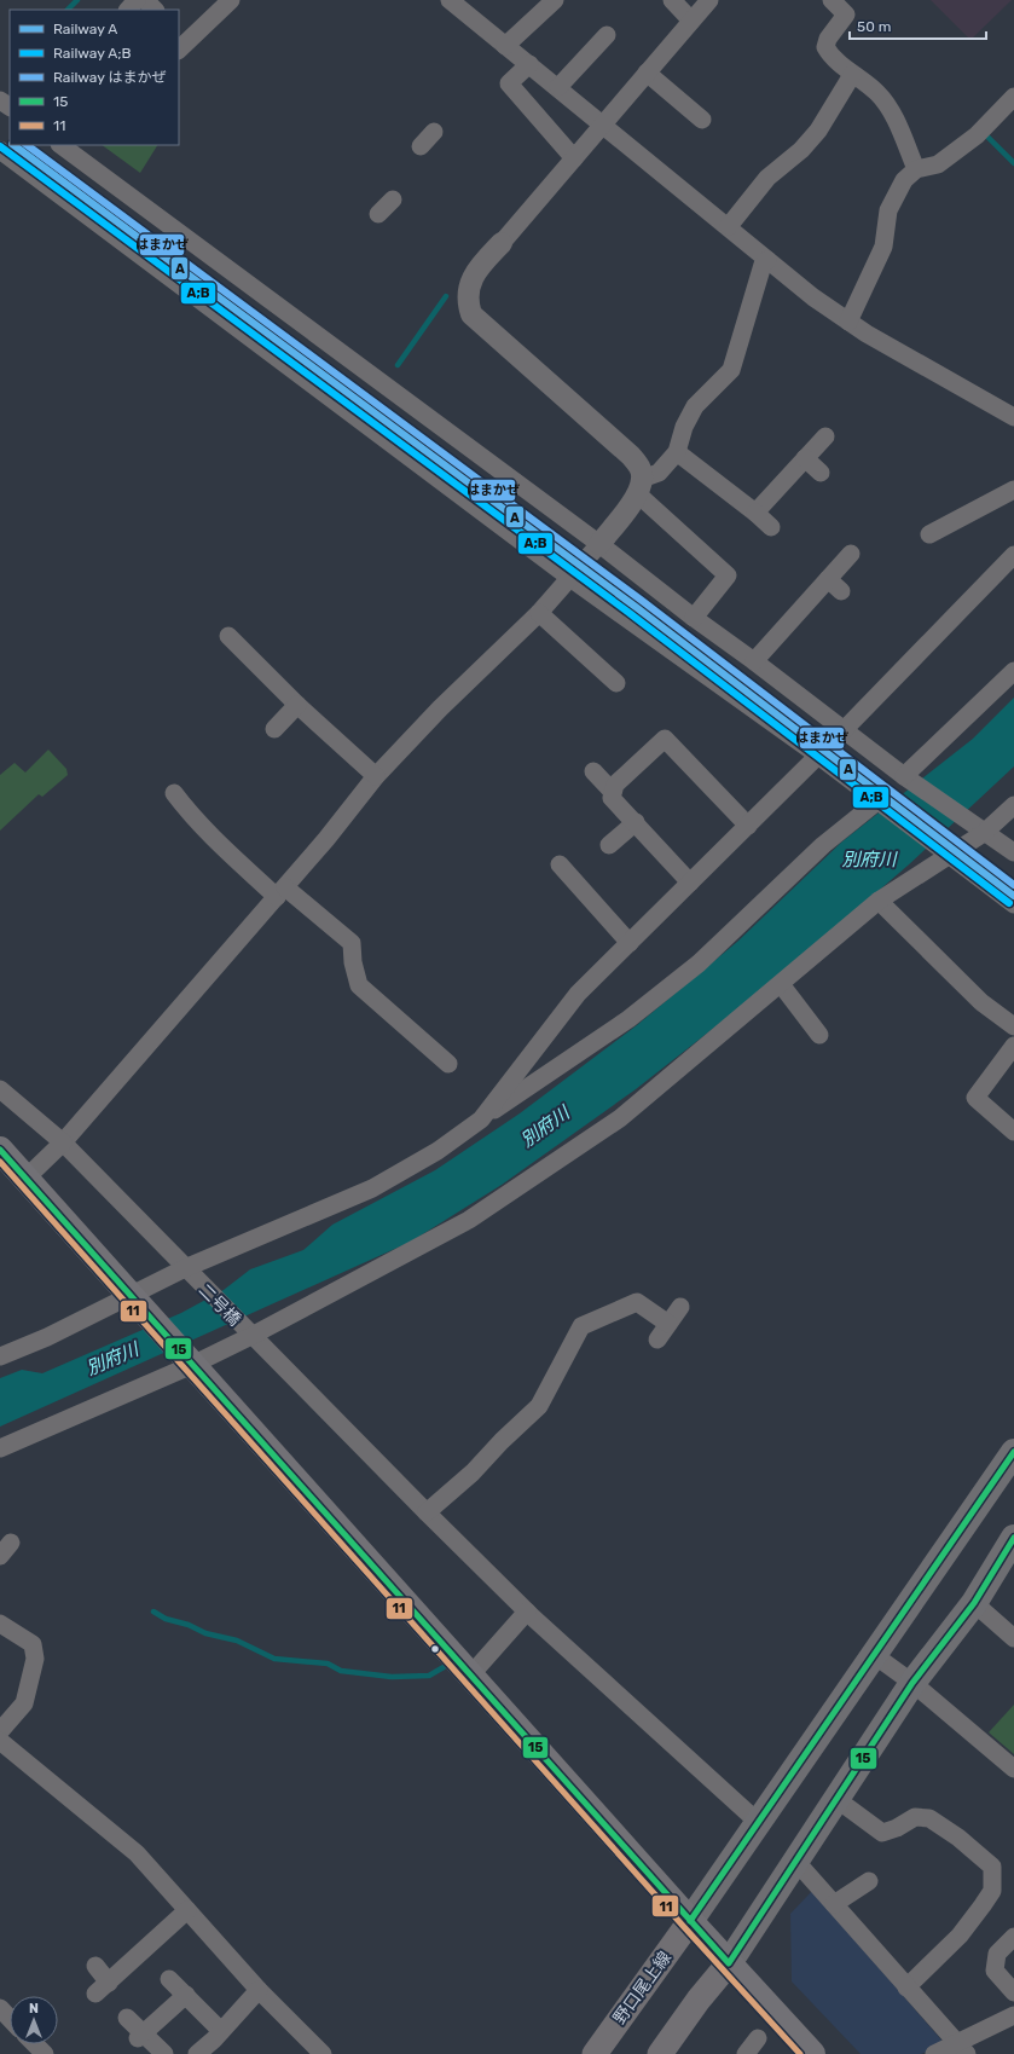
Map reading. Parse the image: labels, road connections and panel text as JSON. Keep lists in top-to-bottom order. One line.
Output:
{"streets":{"main road":["野口尾上線"],"street":["二号橋"]},"water":["別府川"],"lines":["rail line A","rail line はまかぜ","rail line A;B","transit line 15","transit line 11"],"legend":["Railway A","Railway A;B","Railway はまかぜ","15","11"],"scale_bar":"50 m","north":"top"}
